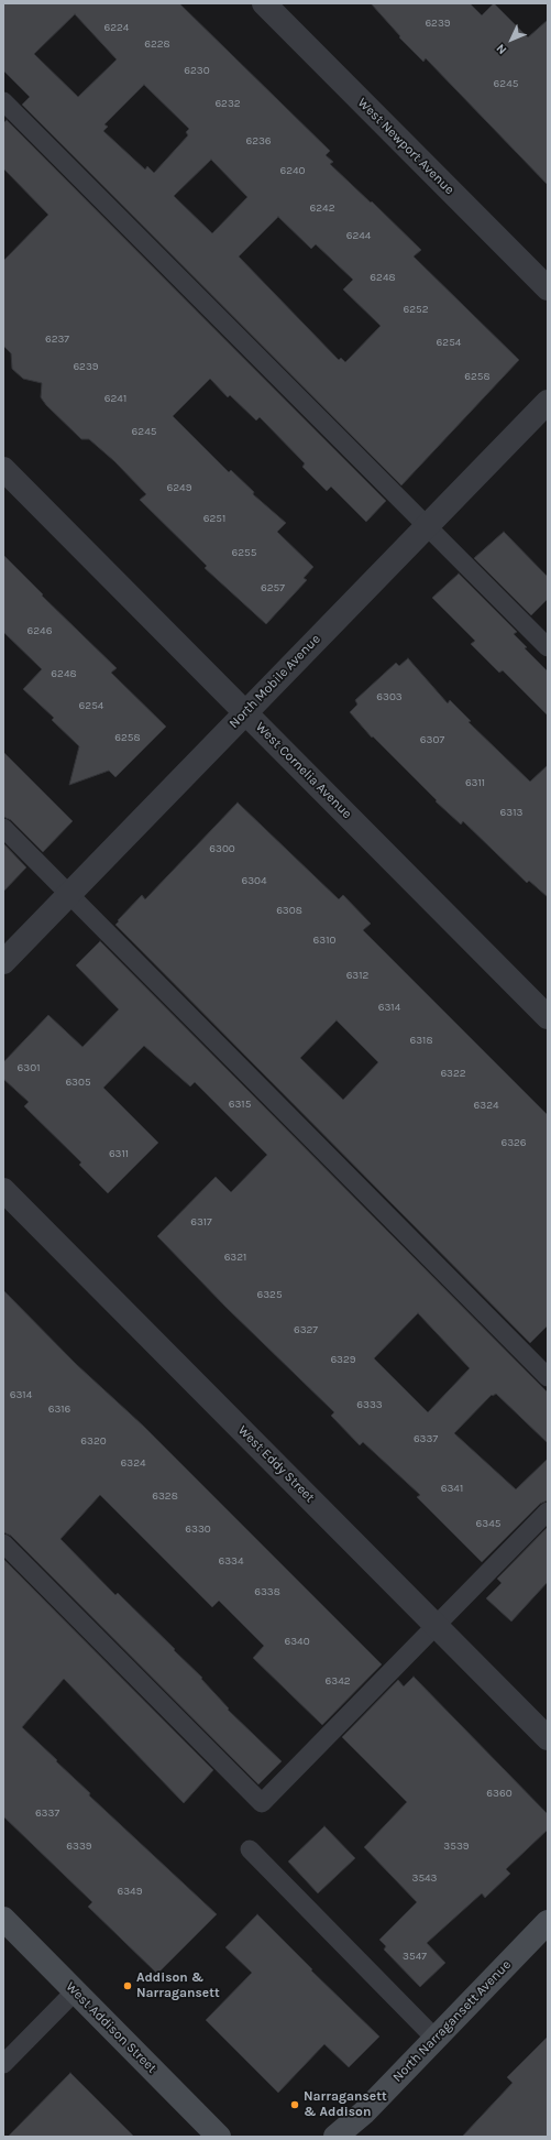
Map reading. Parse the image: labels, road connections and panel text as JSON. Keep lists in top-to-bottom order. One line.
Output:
{"streets":{"street":["West Newport Avenue","North Mobile Avenue","West Cornelia Avenue","West Eddy Street","North Narragansett Avenue","West Addison Street"]},"crossings":[["North Mobile Avenue","West Cornelia Avenue"]],"places":["Addison & Narragansett","Narragansett & Addison"],"house_numbers":["6239","6224","6228","6230","6245","6232","6236","6240","6242","6244","6248","6252","6237","6254","6239","6258","6241","6245","6249","6251","6255","6257","6246","6248","6303","6254","6258","6307","6311","6313","6300","6304","6308","6310","6312","6314","6318","6301","6322","6305","6315","6324","6326","6311","6317","6321","6325","6327","6329","6314","6333","6316","6337","6320","6324","6341","6328","6345","6330","6334","6338","6340","6342","6360","6337","6339","3539","3543","6349","3547"],"north":"bottom left"}
